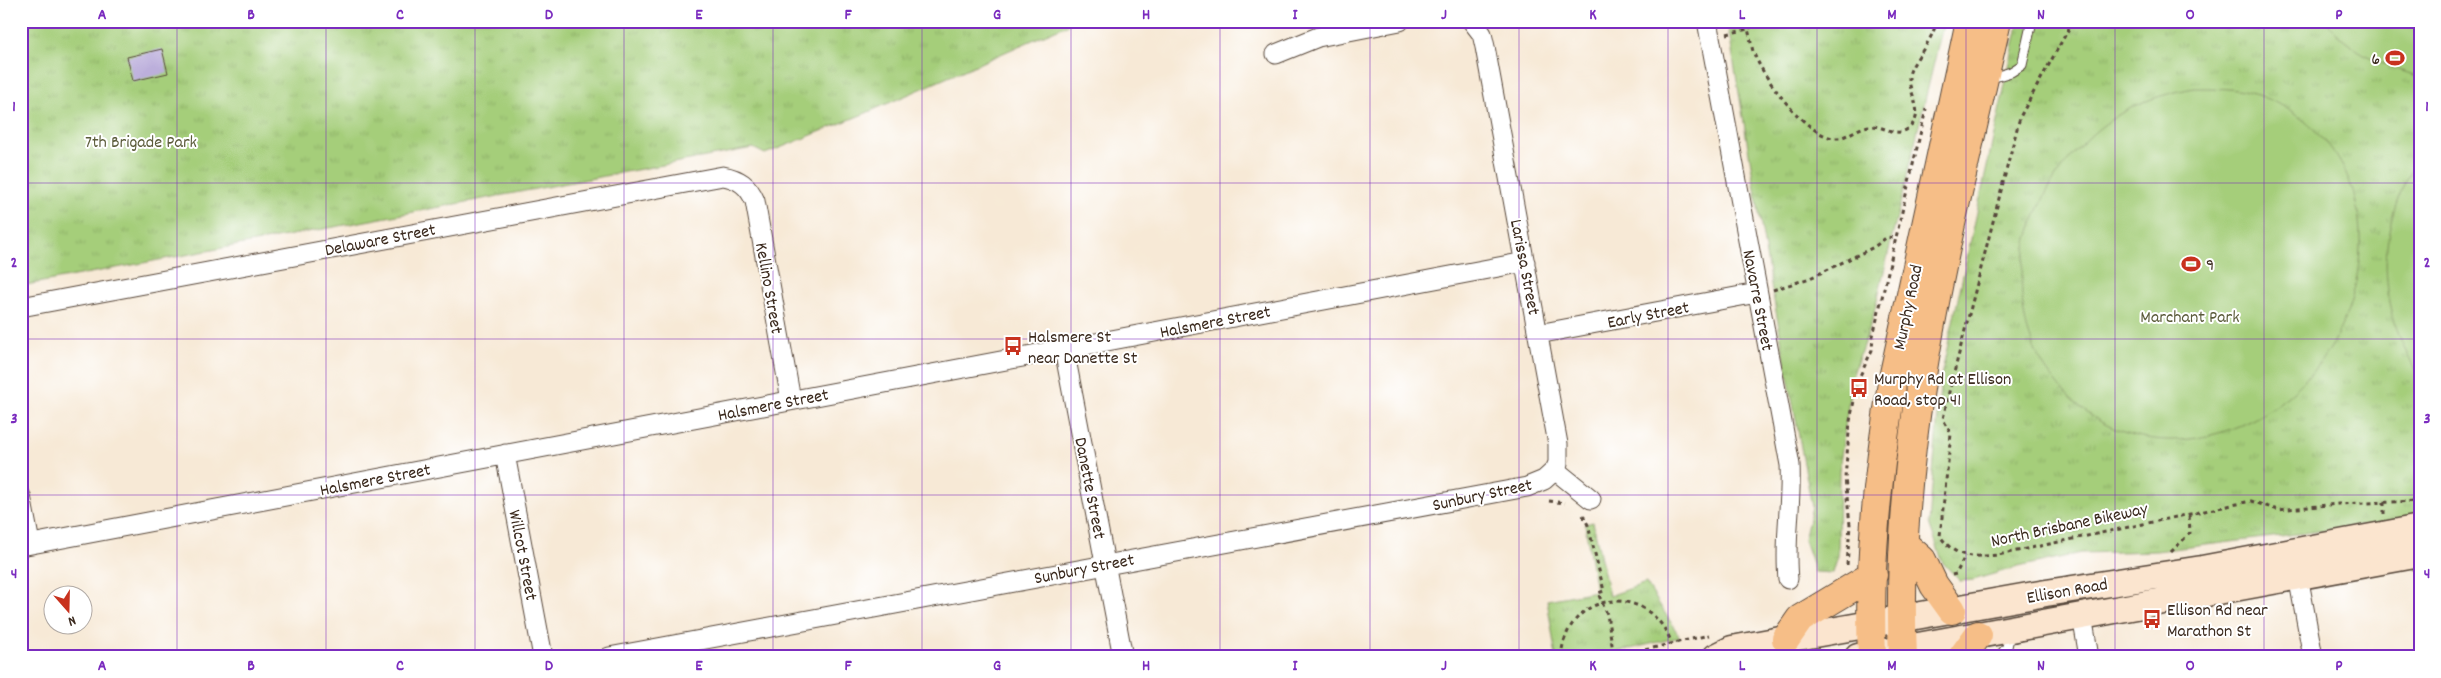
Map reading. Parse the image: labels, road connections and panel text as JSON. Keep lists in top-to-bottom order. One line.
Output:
{"streets":{"main road":["Murphy Road","Ellison Road"],"street":["Delaware Street","Larissa Street","Kellino Street","Navarre Street","Early Street","Halsmere Street","Danette Street","Sunbury Street","Willcot Street"],"path":["North Brisbane Bikeway"]},"crossings":[["Delaware Street","Kellino Street"],["Larissa Street","Early Street"],["Larissa Street","Halsmere Street"],["Larissa Street","Sunbury Street"],["Kellino Street","Halsmere Street"],["Navarre Street","Early Street"],["Murphy Road","Ellison Road"],["Halsmere Street","Danette Street"],["Halsmere Street","Willcot Street"],["Danette Street","Sunbury Street"]],"parks":["7th Brigade Park","Marchant Park"],"places":{"sports":["6","9"],"bus stop":["Halsmere St near Danette St","Murphy Rd at Ellison Road, stop 41","Ellison Rd near Marathon St"]},"north":"bottom","grid":{"columns":["A","B","C","D","E","F","G","H","I","J","K","L","M","N","O","P"],"rows":["1","2","3","4"]}}
